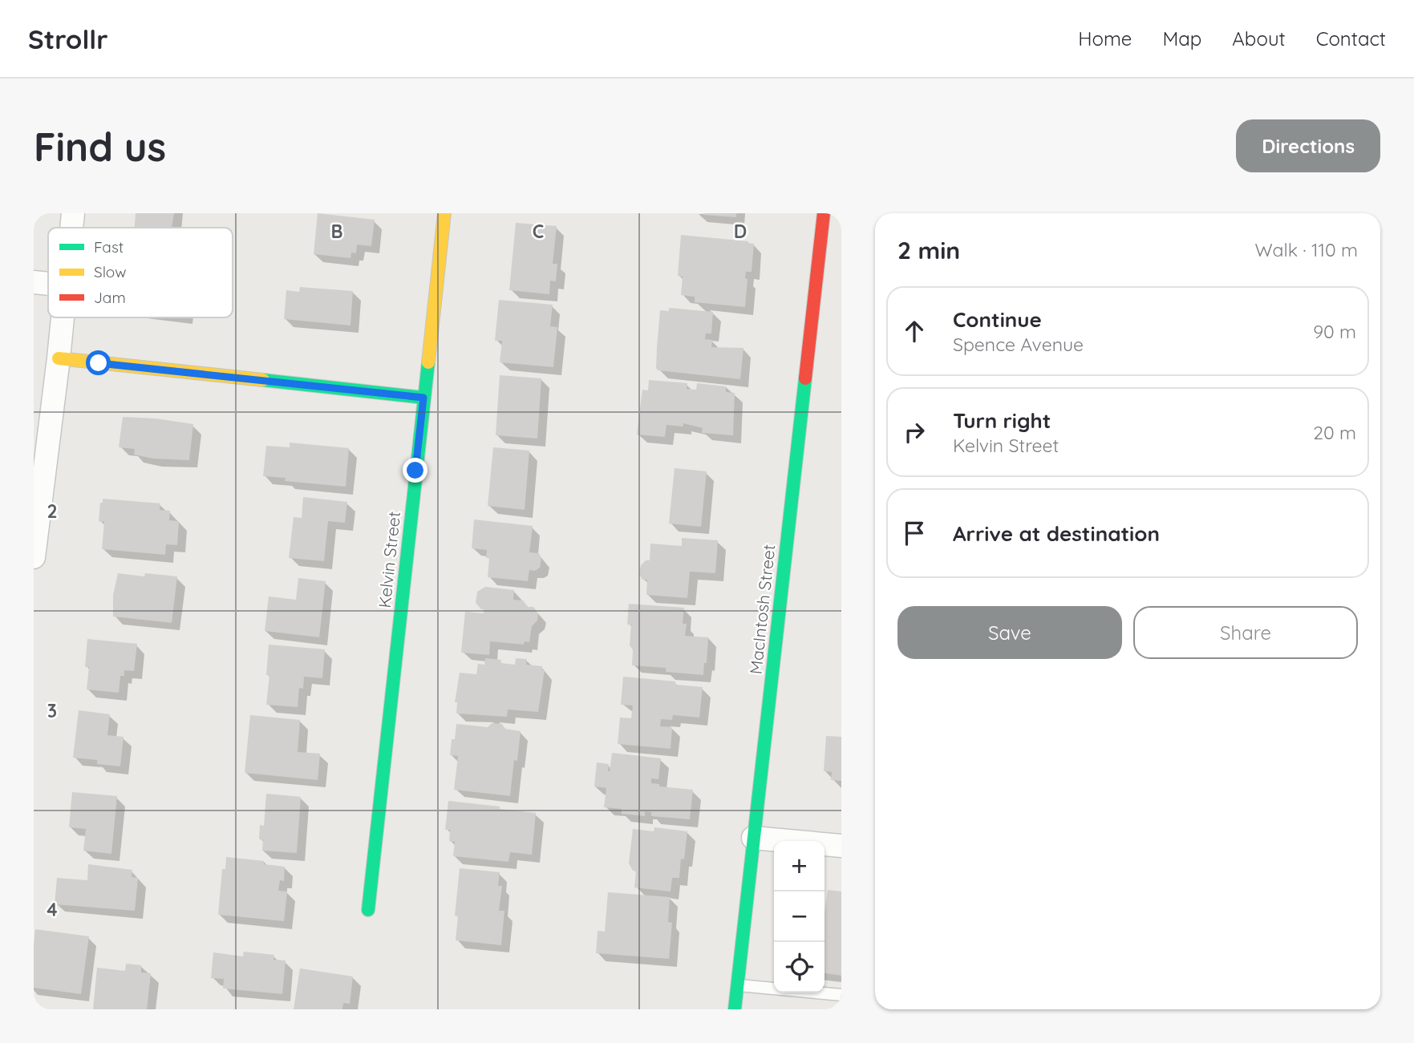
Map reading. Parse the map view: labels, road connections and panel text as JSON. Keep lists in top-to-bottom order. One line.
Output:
{"streets":{"street":["Kelvin Street","MacIntosh Street"]},"legend":["Fast","Slow","Jam"],"page":{"header":"Strollr","nav":["Home","Map","About","Contact"],"buttons":["Directions",["Save","Share"]],"title":"Find us","heading":["2 min","Walk · 110 m"],"list":[["Continue","Spence Avenue","90 m"],["Turn right","Kelvin Street","20 m"],"Arrive at destination"],"map_buttons":["+","−"]},"grid":{"columns":["B","C","D"],"rows":["2","3","4"]}}
